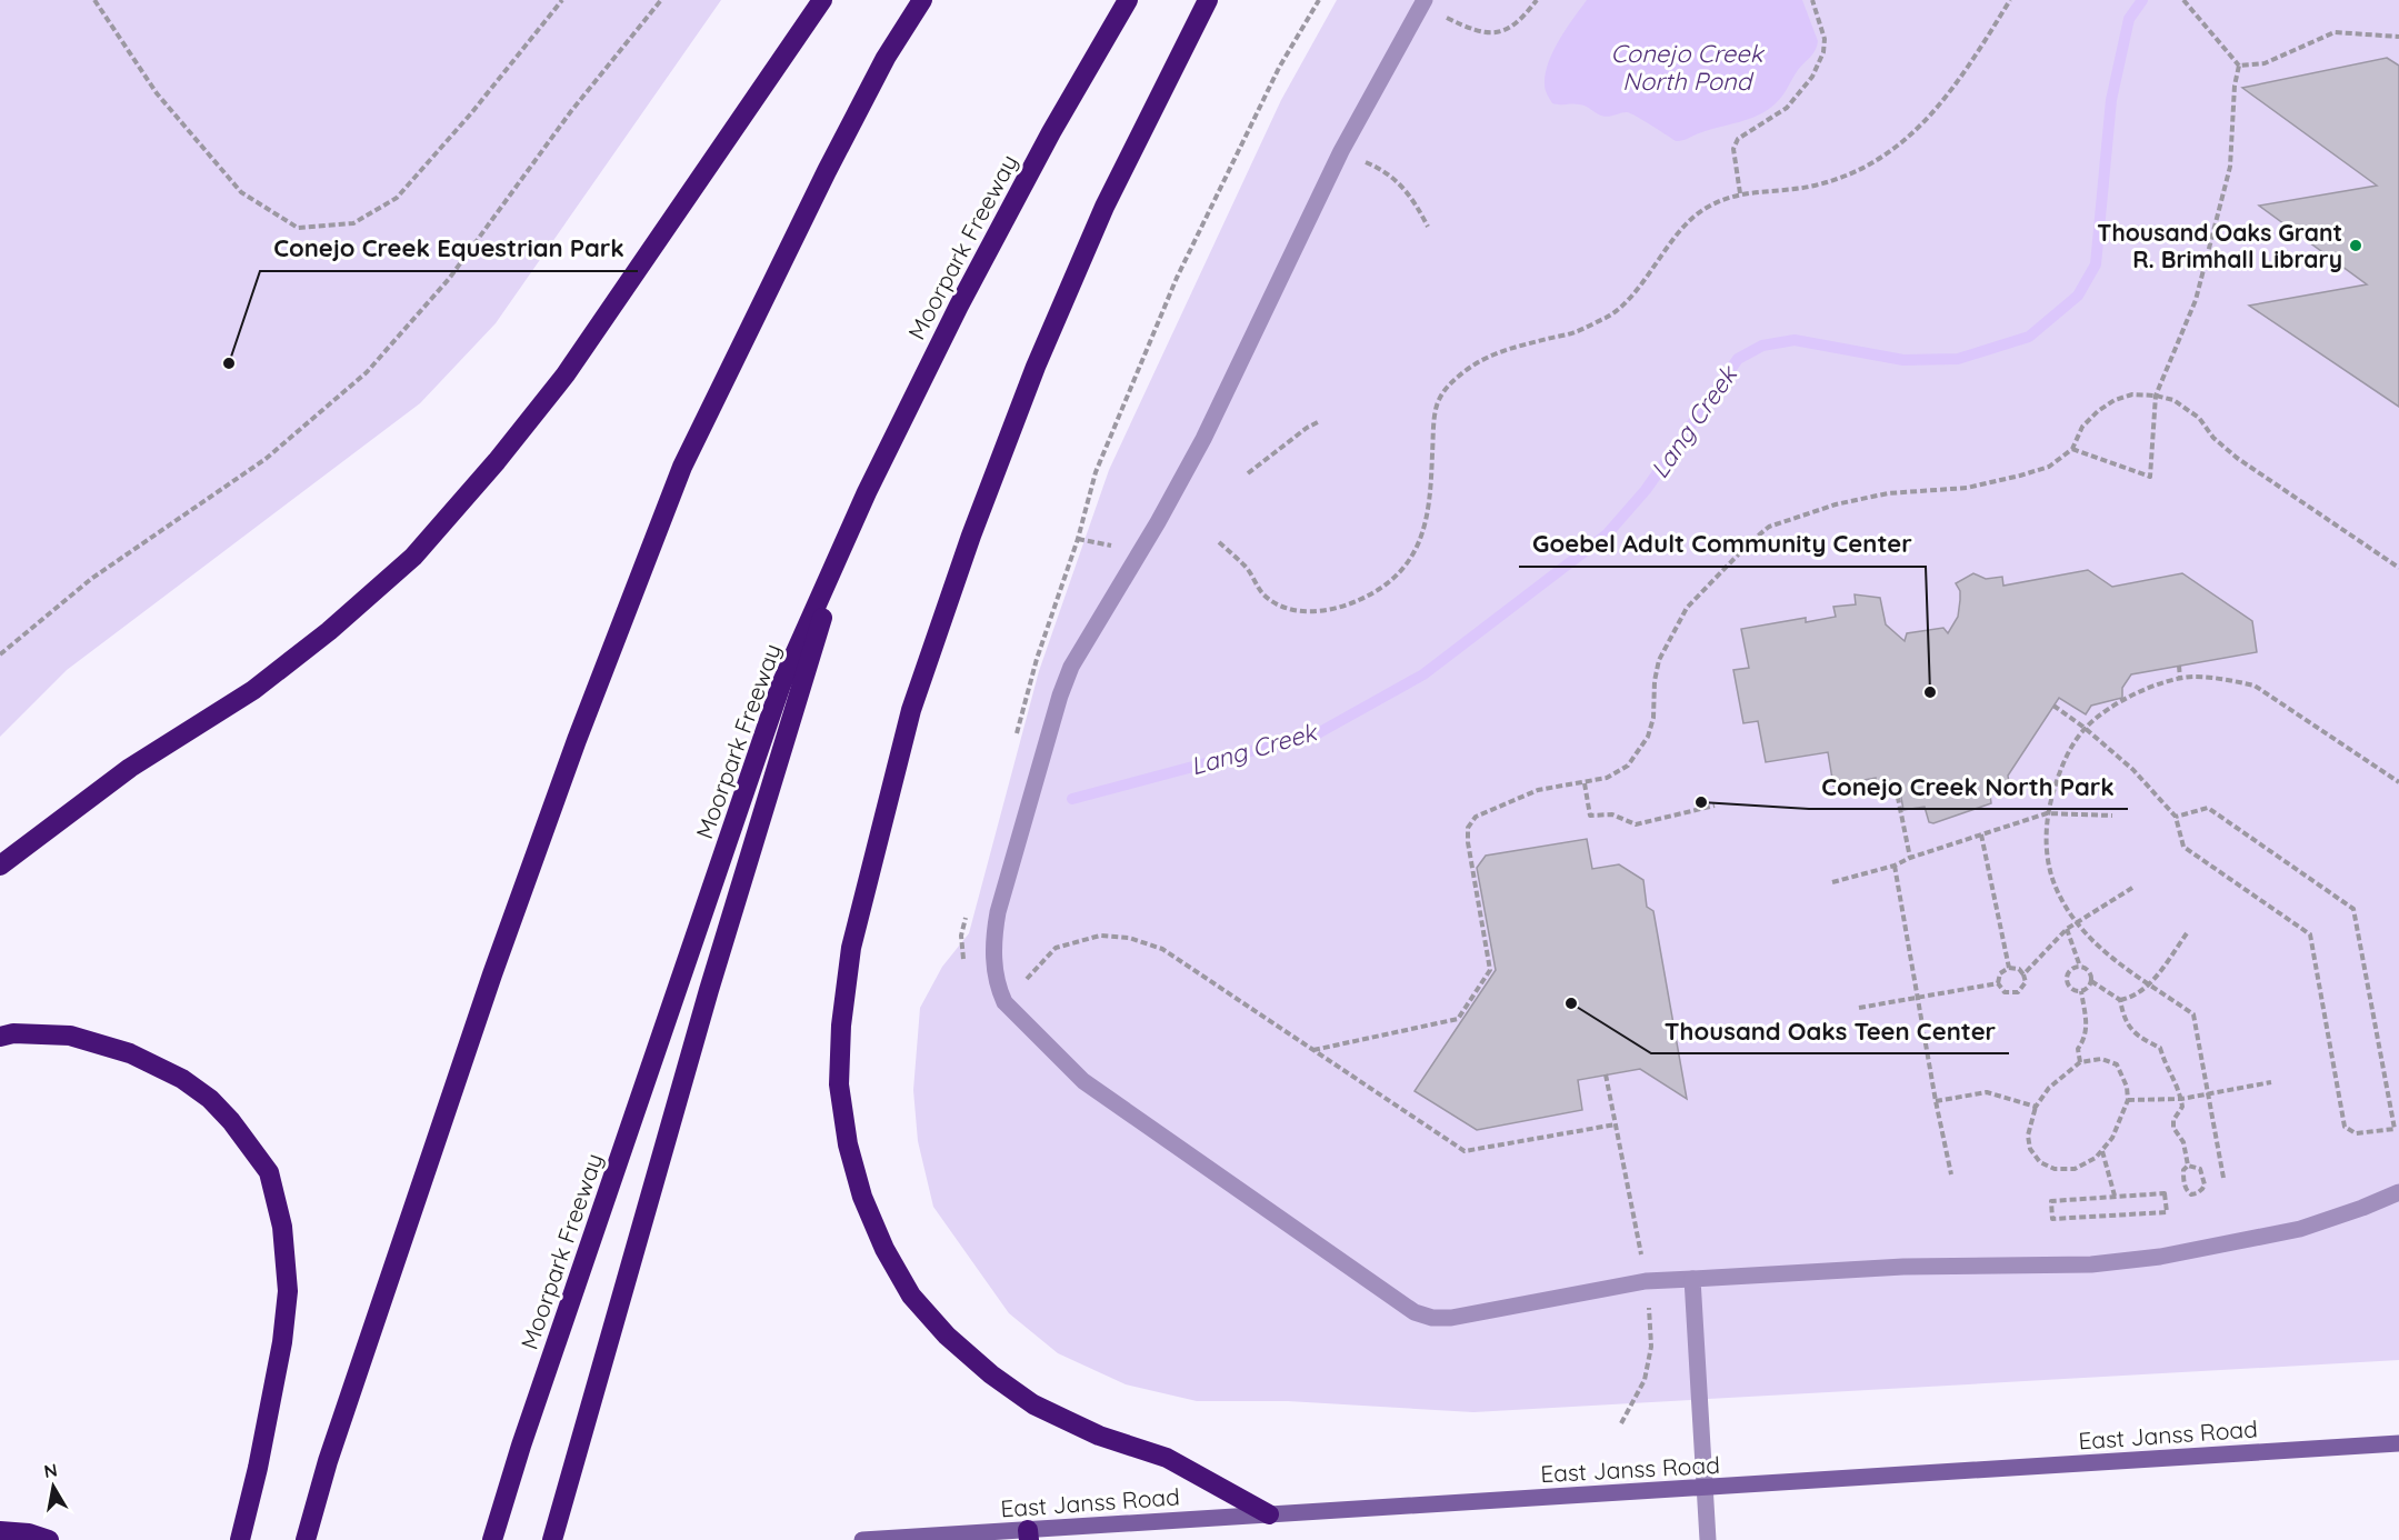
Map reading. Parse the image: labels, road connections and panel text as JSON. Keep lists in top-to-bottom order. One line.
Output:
{"streets":{"highway":["Moorpark Freeway"],"main road":["East Janss Road"]},"water":["Conejo Creek North Pond","Lang Creek"],"places":["Thousand Oaks Grant R. Brimhall Library","Conejo Creek Equestrian Park","Goebel Adult Community Center","Conejo Creek North Park","Thousand Oaks Teen Center"],"north":"top"}
